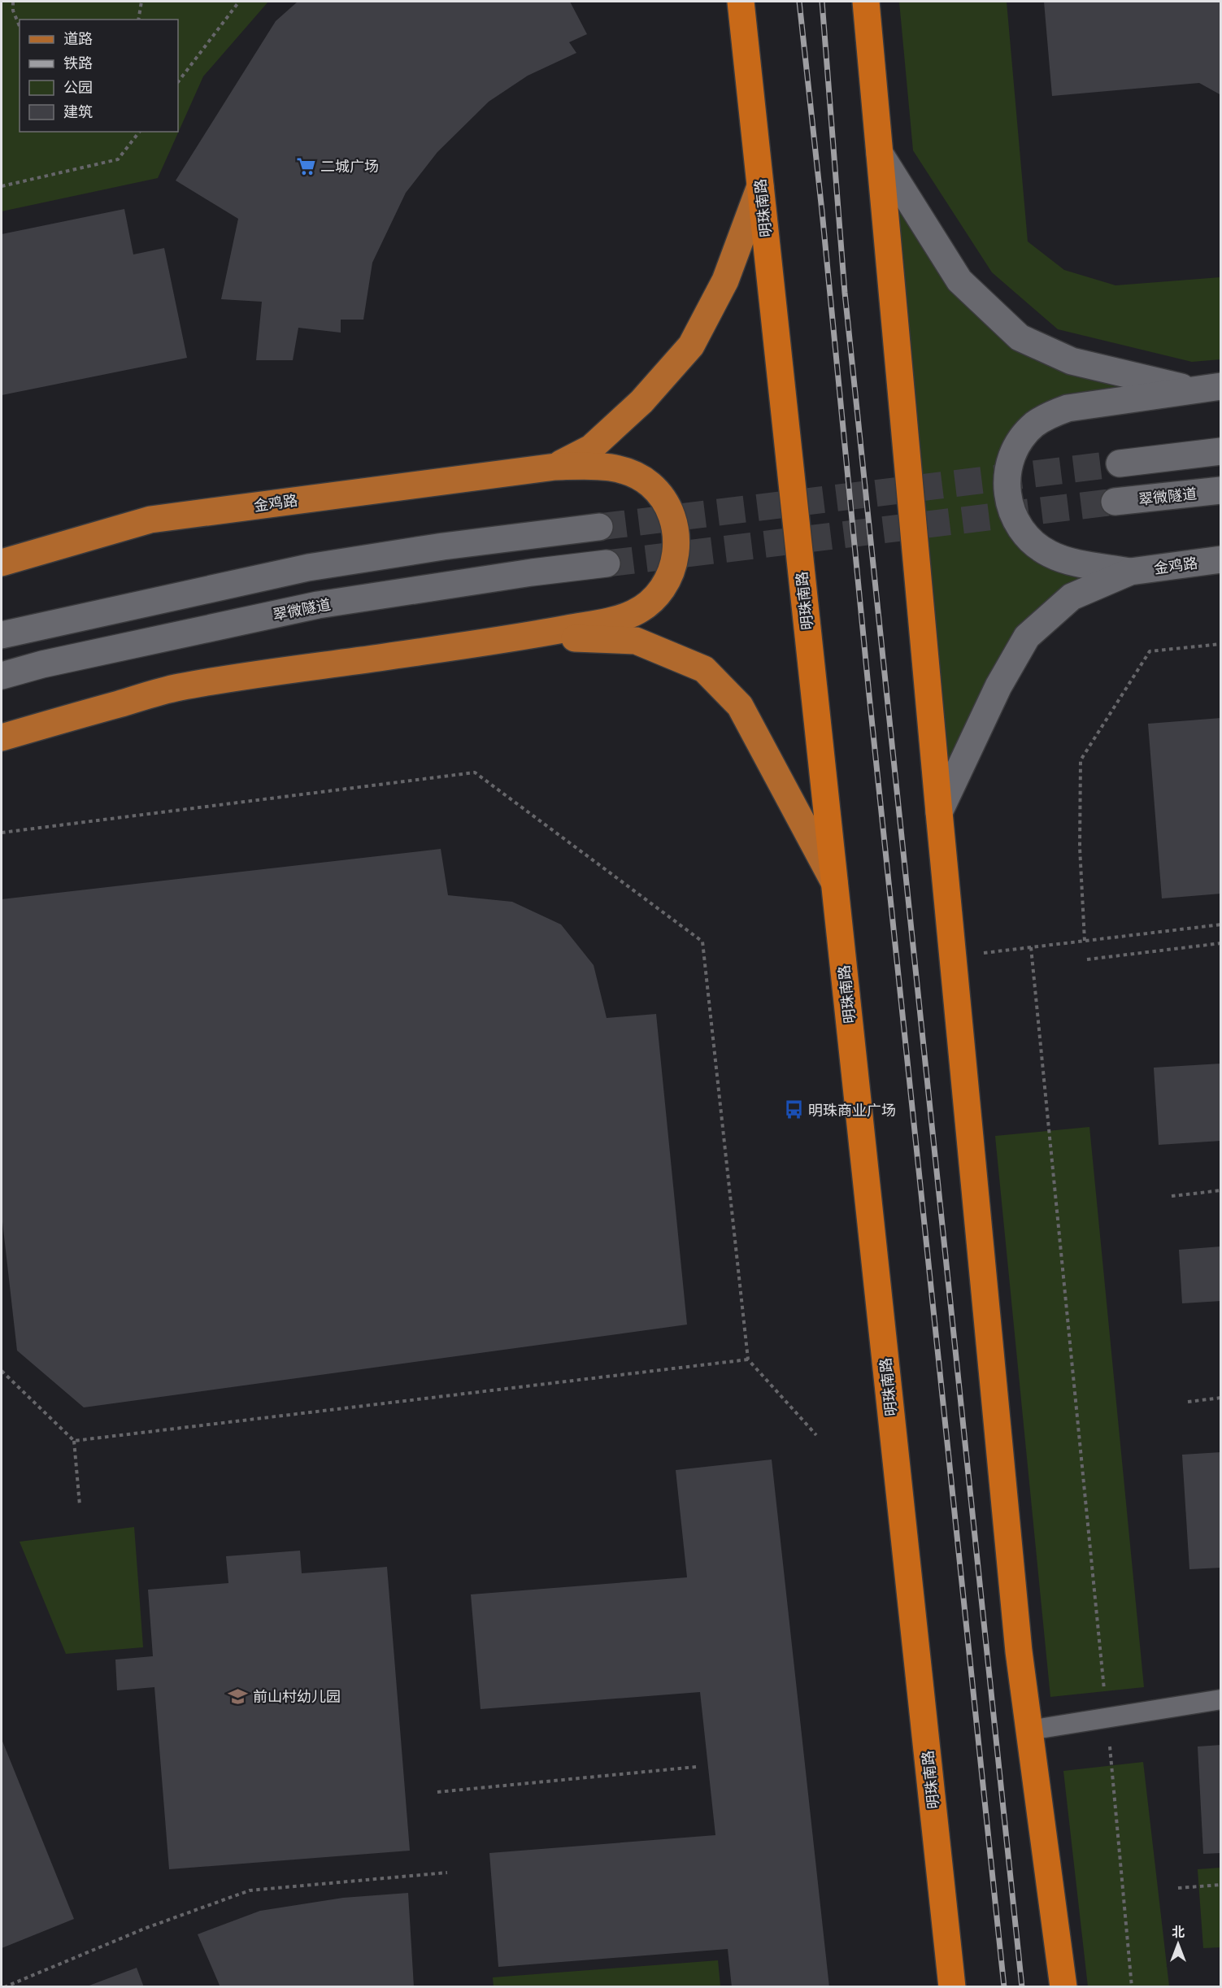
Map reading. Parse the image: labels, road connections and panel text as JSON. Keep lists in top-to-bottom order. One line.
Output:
{"streets":{"highway":["明珠南路"],"main road":["翠微隧道","金鸡路"]},"places":{"supermarket":["二城广场"],"bus stop":["明珠商业广场"],"school or university":["前山村幼儿园"]},"legend":["道路","铁路","公园","建筑"],"north":"top"}
